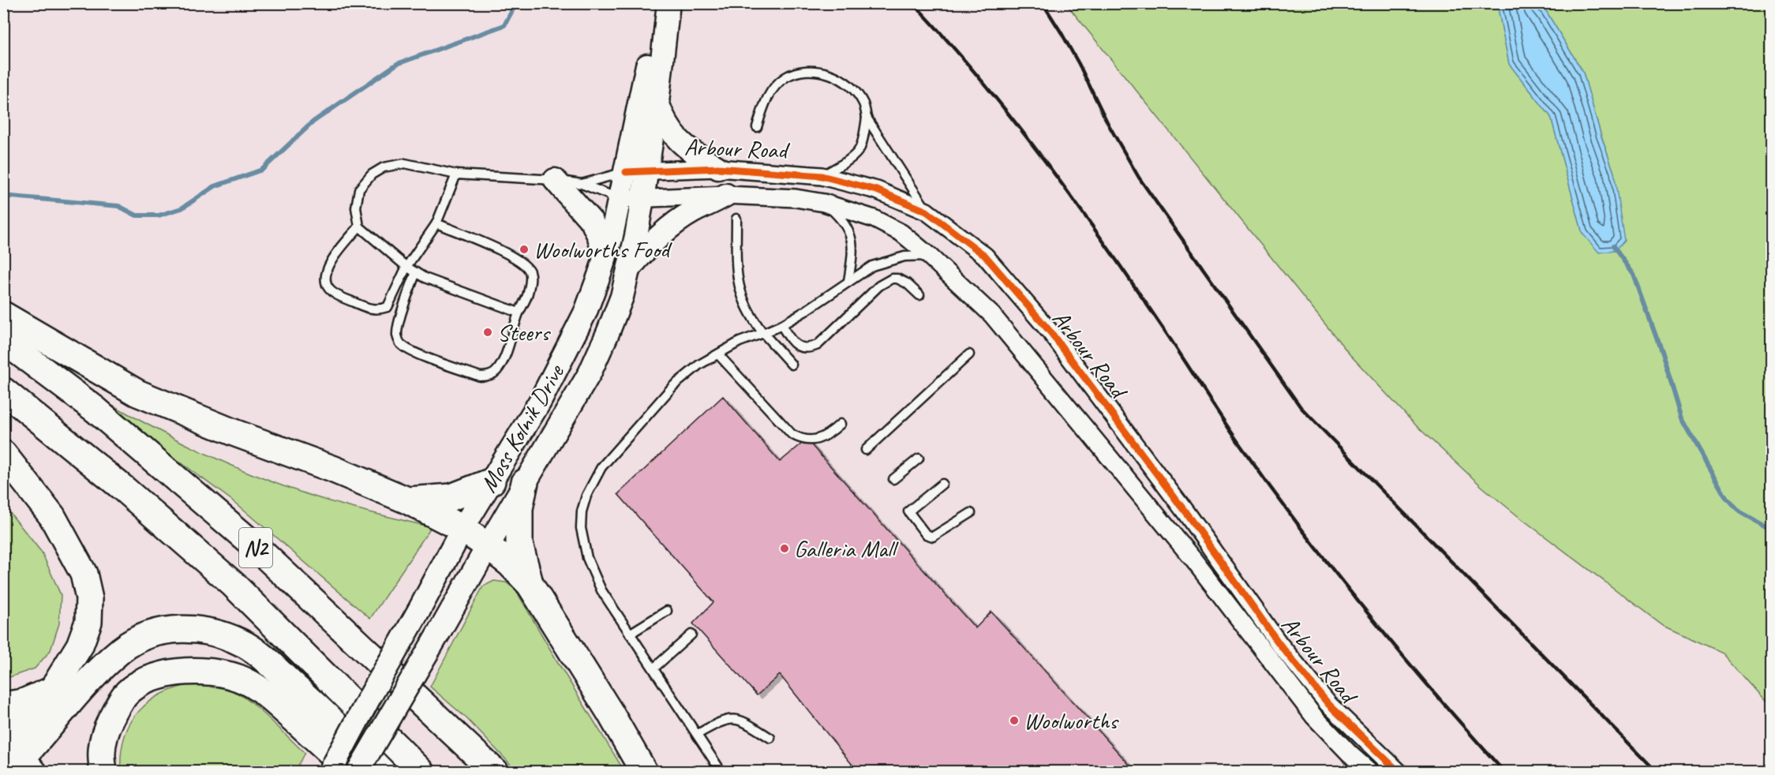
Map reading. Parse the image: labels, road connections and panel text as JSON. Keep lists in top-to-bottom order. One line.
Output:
{"streets":{"main road":["Moss Kolnik Drive","N2"],"street":["Arbour Road"]},"crossings":[["Arbour Road","Moss Kolnik Drive"]],"places":["Woolworths Food","Steers","Galleria Mall","Woolworths"]}
